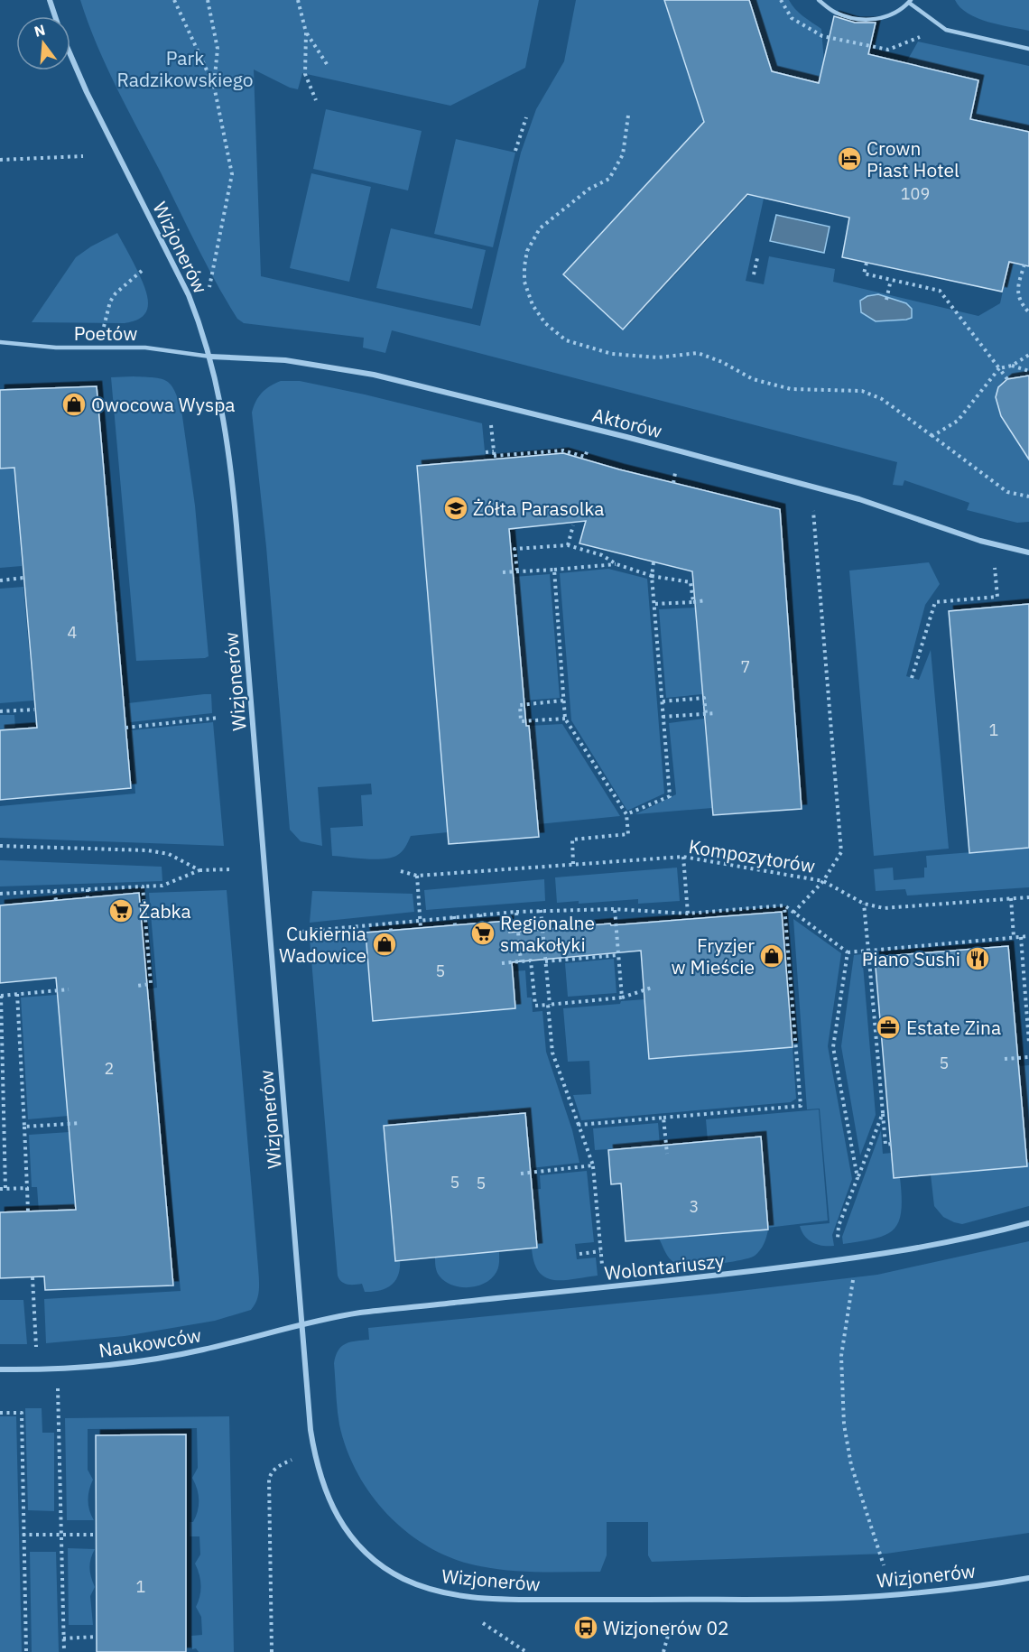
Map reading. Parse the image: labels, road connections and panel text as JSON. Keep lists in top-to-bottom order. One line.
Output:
{"streets":{"street":["Wizjonerów","Aktorów","Wolontariuszy","Naukowców"],"lane":["Poetów"],"path":["Kompozytorów"]},"crossings":[["Wizjonerów","Poetów"],["Wizjonerów","Aktorów"],["Wizjonerów","Wolontariuszy"],["Wizjonerów","Naukowców"],["Poetów","Aktorów"],["Wolontariuszy","Naukowców"]],"parks":["Park Radzikowskiego"],"places":{"hotel":["Crown Piast Hotel"],"shop":["Owocowa Wyspa","Cukiernia Wadowice","Fryzjer w Mieście"],"school or university":["Żółta Parasolka"],"supermarket":["Żabka","Regionalne smakołyki"],"restaurant":["Piano Sushi"],"office":["Estate Zina"],"bus stop":["Wizjonerów 02"]},"house_numbers":["109","4","7","1","5","5","2","5","5","3","1"],"north":"top"}
